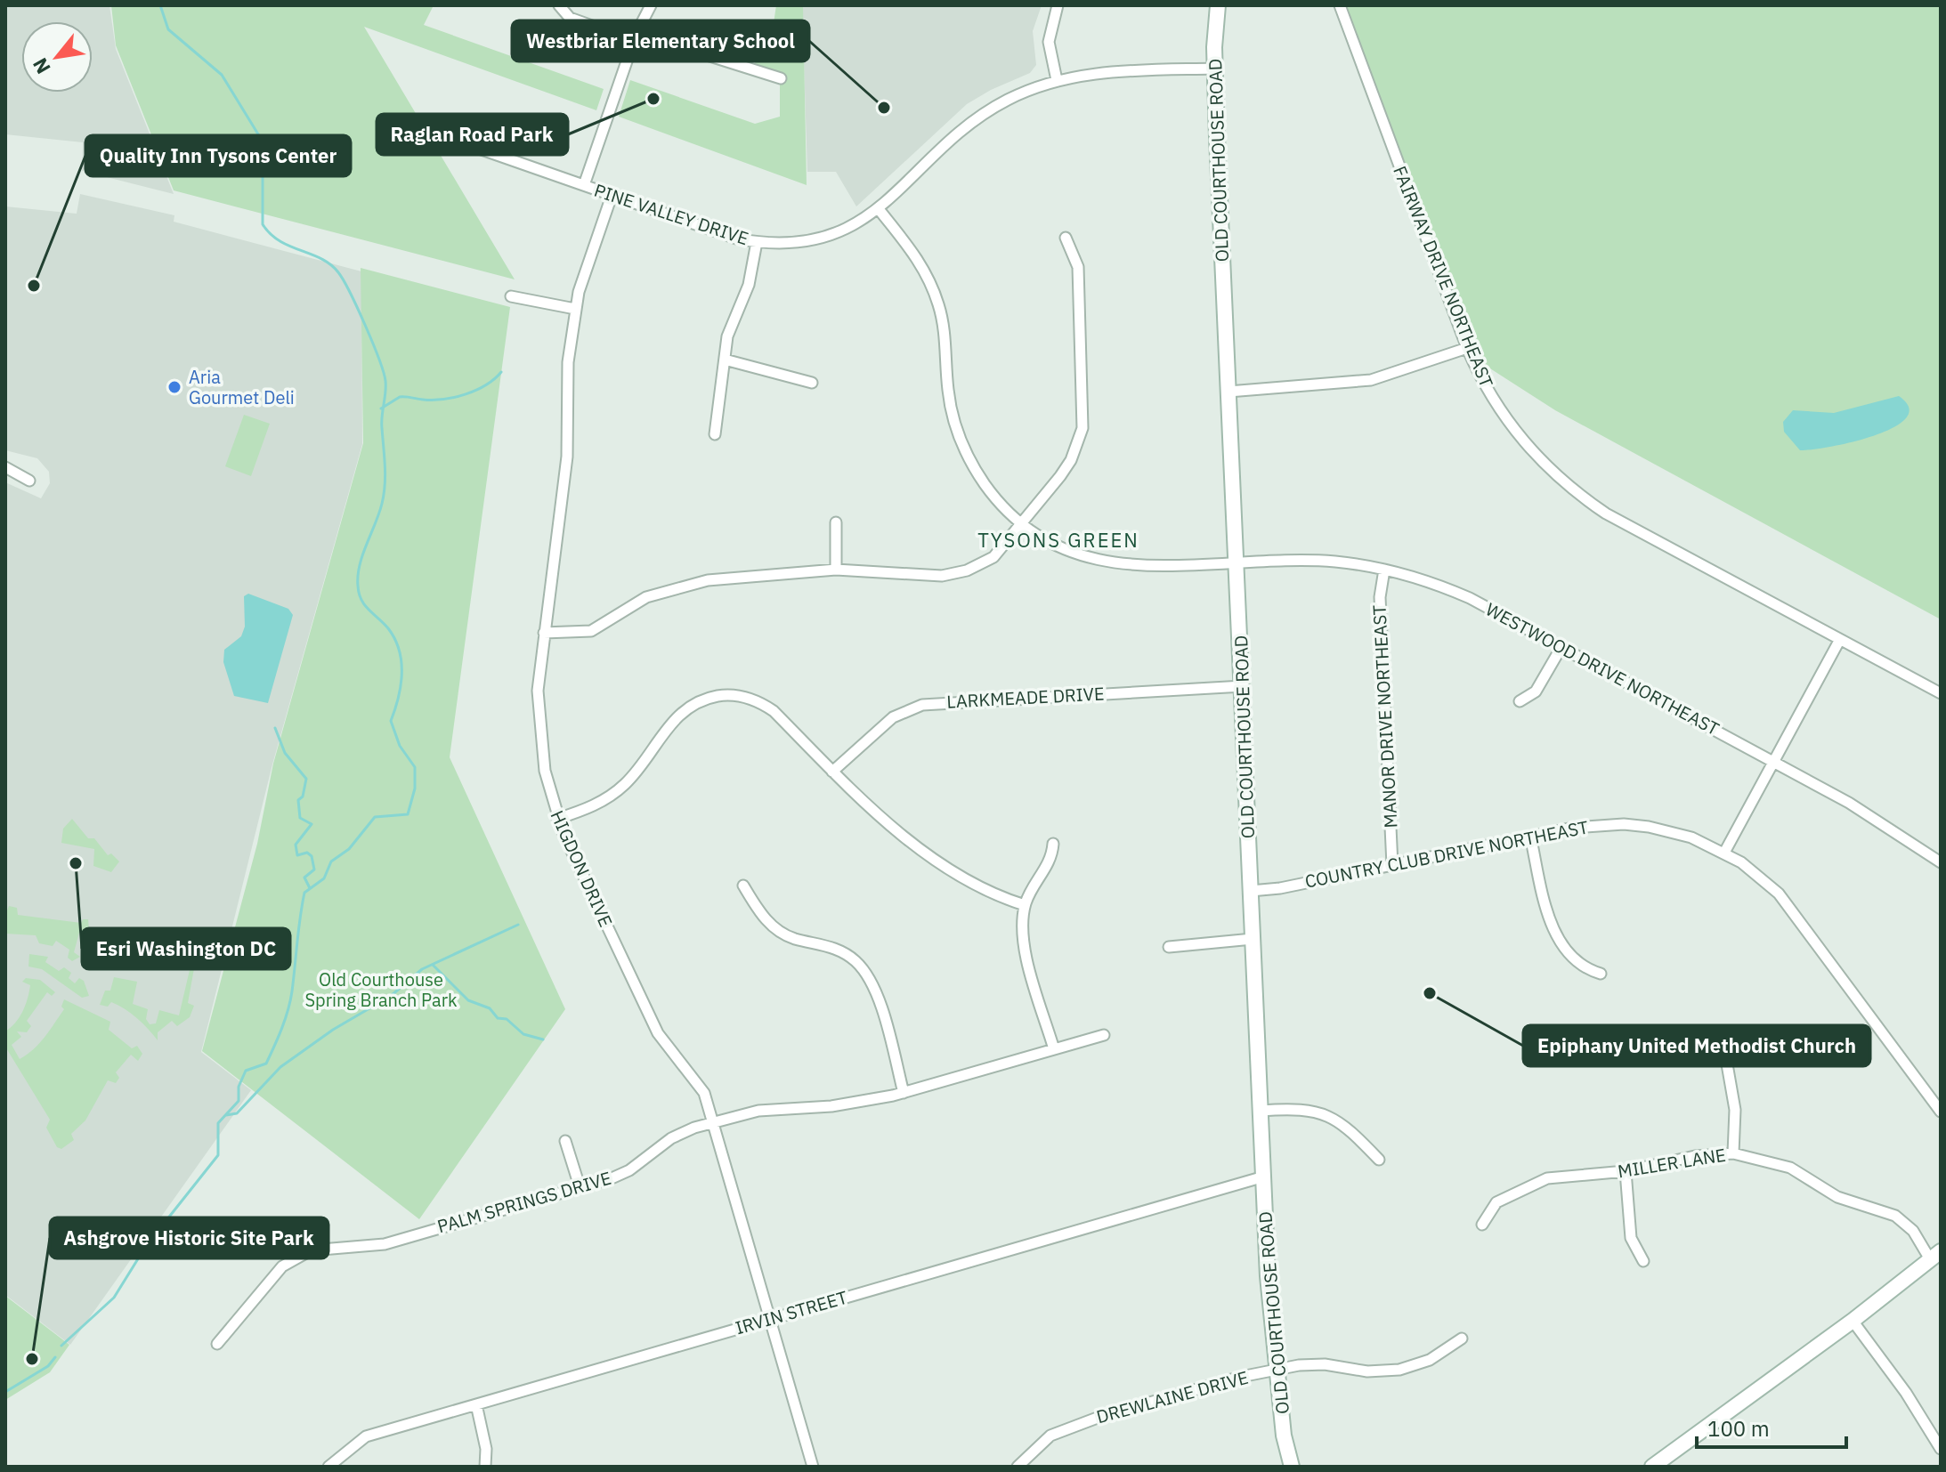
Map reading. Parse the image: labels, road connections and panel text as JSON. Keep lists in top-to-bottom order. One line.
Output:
{"streets":{"street":["OLD COURTHOUSE ROAD","PINE VALLEY DRIVE","FAIRWAY DRIVE NORTHEAST","WESTWOOD DRIVE NORTHEAST","LARKMEADE DRIVE","MANOR DRIVE NORTHEAST","COUNTRY CLUB DRIVE NORTHEAST","HIGDON DRIVE","MILLER LANE","PALM SPRINGS DRIVE","IRVIN STREET","DREWLAINE DRIVE"]},"crossings":[["OLD COURTHOUSE ROAD","PINE VALLEY DRIVE"],["OLD COURTHOUSE ROAD","WESTWOOD DRIVE NORTHEAST"],["OLD COURTHOUSE ROAD","LARKMEADE DRIVE"],["OLD COURTHOUSE ROAD","COUNTRY CLUB DRIVE NORTHEAST"],["OLD COURTHOUSE ROAD","IRVIN STREET"],["OLD COURTHOUSE ROAD","DREWLAINE DRIVE"],["PINE VALLEY DRIVE","WESTWOOD DRIVE NORTHEAST"],["PINE VALLEY DRIVE","HIGDON DRIVE"],["WESTWOOD DRIVE NORTHEAST","MANOR DRIVE NORTHEAST"],["MANOR DRIVE NORTHEAST","COUNTRY CLUB DRIVE NORTHEAST"],["HIGDON DRIVE","PALM SPRINGS DRIVE"],["HIGDON DRIVE","IRVIN STREET"]],"districts":["TYSONS GREEN"],"parks":["Old Courthouse Spring Branch Park"],"places":["Raglan Road Park","Westbriar Elementary School","Quality Inn Tysons Center","Aria Gourmet Deli","Esri Washington DC","Epiphany United Methodist Church","Ashgrove Historic Site Park"],"scale_bar":"100 m","north":"bottom left"}
